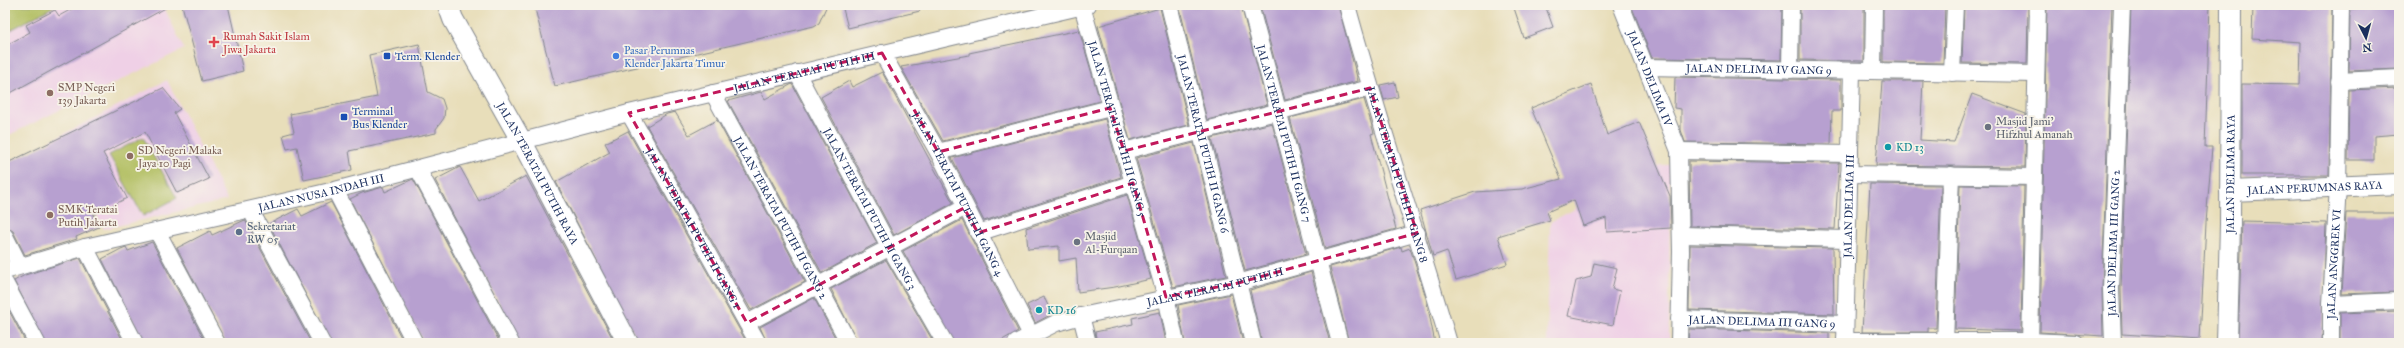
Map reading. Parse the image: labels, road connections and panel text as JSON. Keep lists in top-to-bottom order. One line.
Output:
{"streets":{"street":["JALAN DELIMA IV GANG 9","JALAN TERATAI PUTIH III","JALAN DELIMA IV","JALAN TERATAI PUTIH II GANG 5","JALAN TERATAI PUTIH II GANG 7","JALAN TERATAI PUTIH II GANG 6","JALAN TERATAI PUTIH RAYA","JALAN TERATAI PUTIH II GANG 8","JALAN DELIMA RAYA","JALAN PERUMNAS RAYA","JALAN NUSA INDAH III","JALAN TERATAI PUTIH II GANG 4","JALAN DELIMA III","JALAN TERATAI PUTIH II GANG 3","JALAN TERATAI PUTIH II GANG 2","JALAN TERATAI PUTIH II GANG 1","JALAN DELIMA III GANG 2","JALAN ANGGREK VI","JALAN TERATAI PUTIH II","JALAN DELIMA III GANG 9"]},"crossings":[["JALAN DELIMA IV GANG 9","JALAN DELIMA IV"],["JALAN DELIMA IV GANG 9","JALAN DELIMA III"],["JALAN TERATAI PUTIH III","JALAN TERATAI PUTIH II GANG 5"],["JALAN TERATAI PUTIH III","JALAN TERATAI PUTIH RAYA"],["JALAN TERATAI PUTIH III","JALAN NUSA INDAH III"],["JALAN TERATAI PUTIH III","JALAN TERATAI PUTIH II GANG 4"],["JALAN TERATAI PUTIH III","JALAN TERATAI PUTIH II GANG 3"],["JALAN TERATAI PUTIH III","JALAN TERATAI PUTIH II GANG 2"],["JALAN TERATAI PUTIH III","JALAN TERATAI PUTIH II GANG 1"],["JALAN DELIMA IV","JALAN DELIMA III GANG 9"],["JALAN TERATAI PUTIH II GANG 5","JALAN TERATAI PUTIH II"],["JALAN TERATAI PUTIH II GANG 7","JALAN TERATAI PUTIH II"],["JALAN TERATAI PUTIH II GANG 6","JALAN TERATAI PUTIH II"],["JALAN TERATAI PUTIH RAYA","JALAN NUSA INDAH III"],["JALAN TERATAI PUTIH II GANG 8","JALAN TERATAI PUTIH II"],["JALAN DELIMA RAYA","JALAN PERUMNAS RAYA"],["JALAN PERUMNAS RAYA","JALAN ANGGREK VI"],["JALAN TERATAI PUTIH II GANG 4","JALAN TERATAI PUTIH II"],["JALAN DELIMA III","JALAN DELIMA III GANG 9"]],"places":{"health":["Rumah Sakit Islam Jiwa Jakarta"],"transit":["Term. Klender","Terminal Bus Klender"],"other":["Pasar Perumnas Klender Jakarta Timur","SMP Negeri 139 Jakarta","Masjid Jami' Hifzhul Amanah","KD 13","SD Negeri Malaka Jaya 10 Pagi","SMK Teratai Putih Jakarta","Sekretariat RW 05","Masjid Al-Furqaan","KD 16"]},"north":"bottom"}
